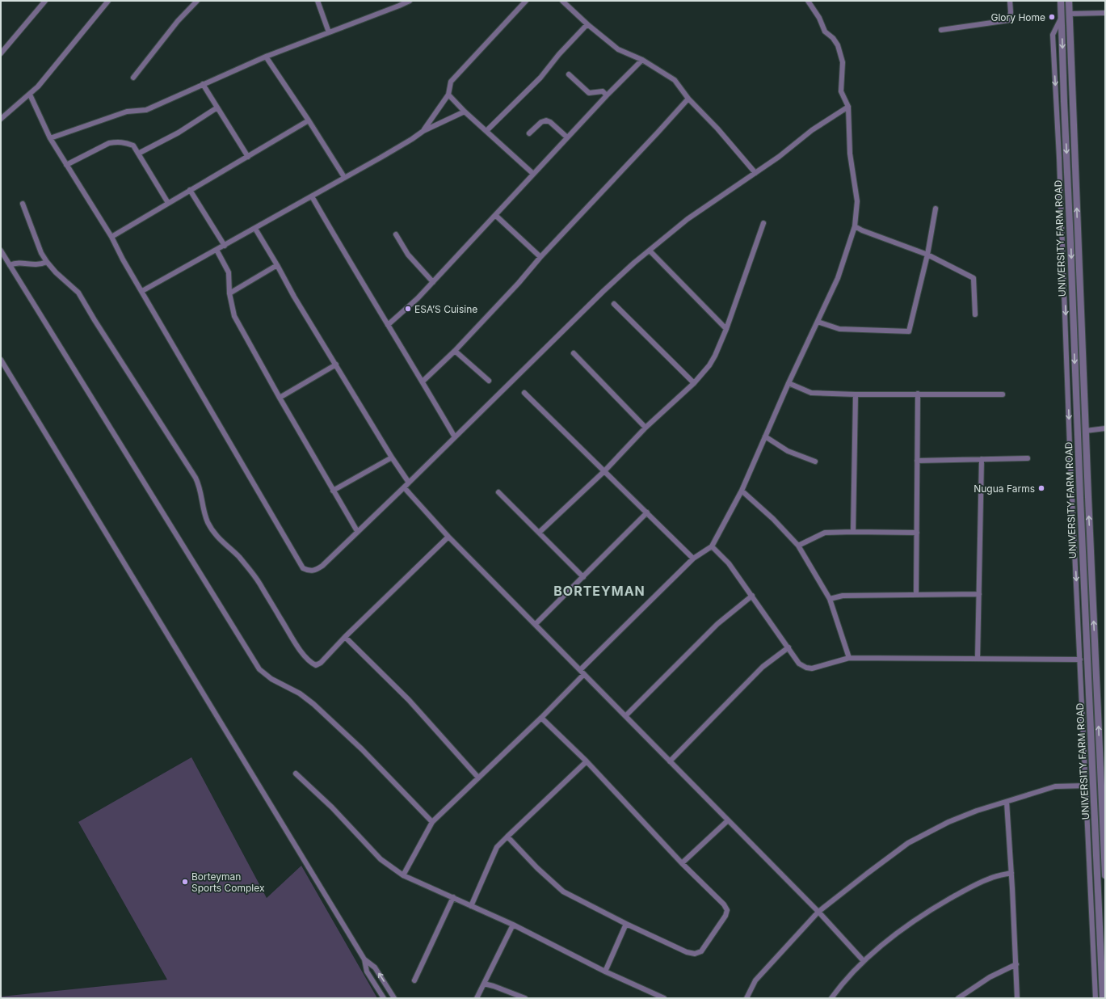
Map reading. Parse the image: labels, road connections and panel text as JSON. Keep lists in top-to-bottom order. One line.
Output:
{"streets":{"street":["UNIVERSITY FARM ROAD"]},"districts":["BORTEYMAN"],"places":["Glory Home","ESA’S Cuisine","Nugua Farms","Borteyman Sports Complex"]}
